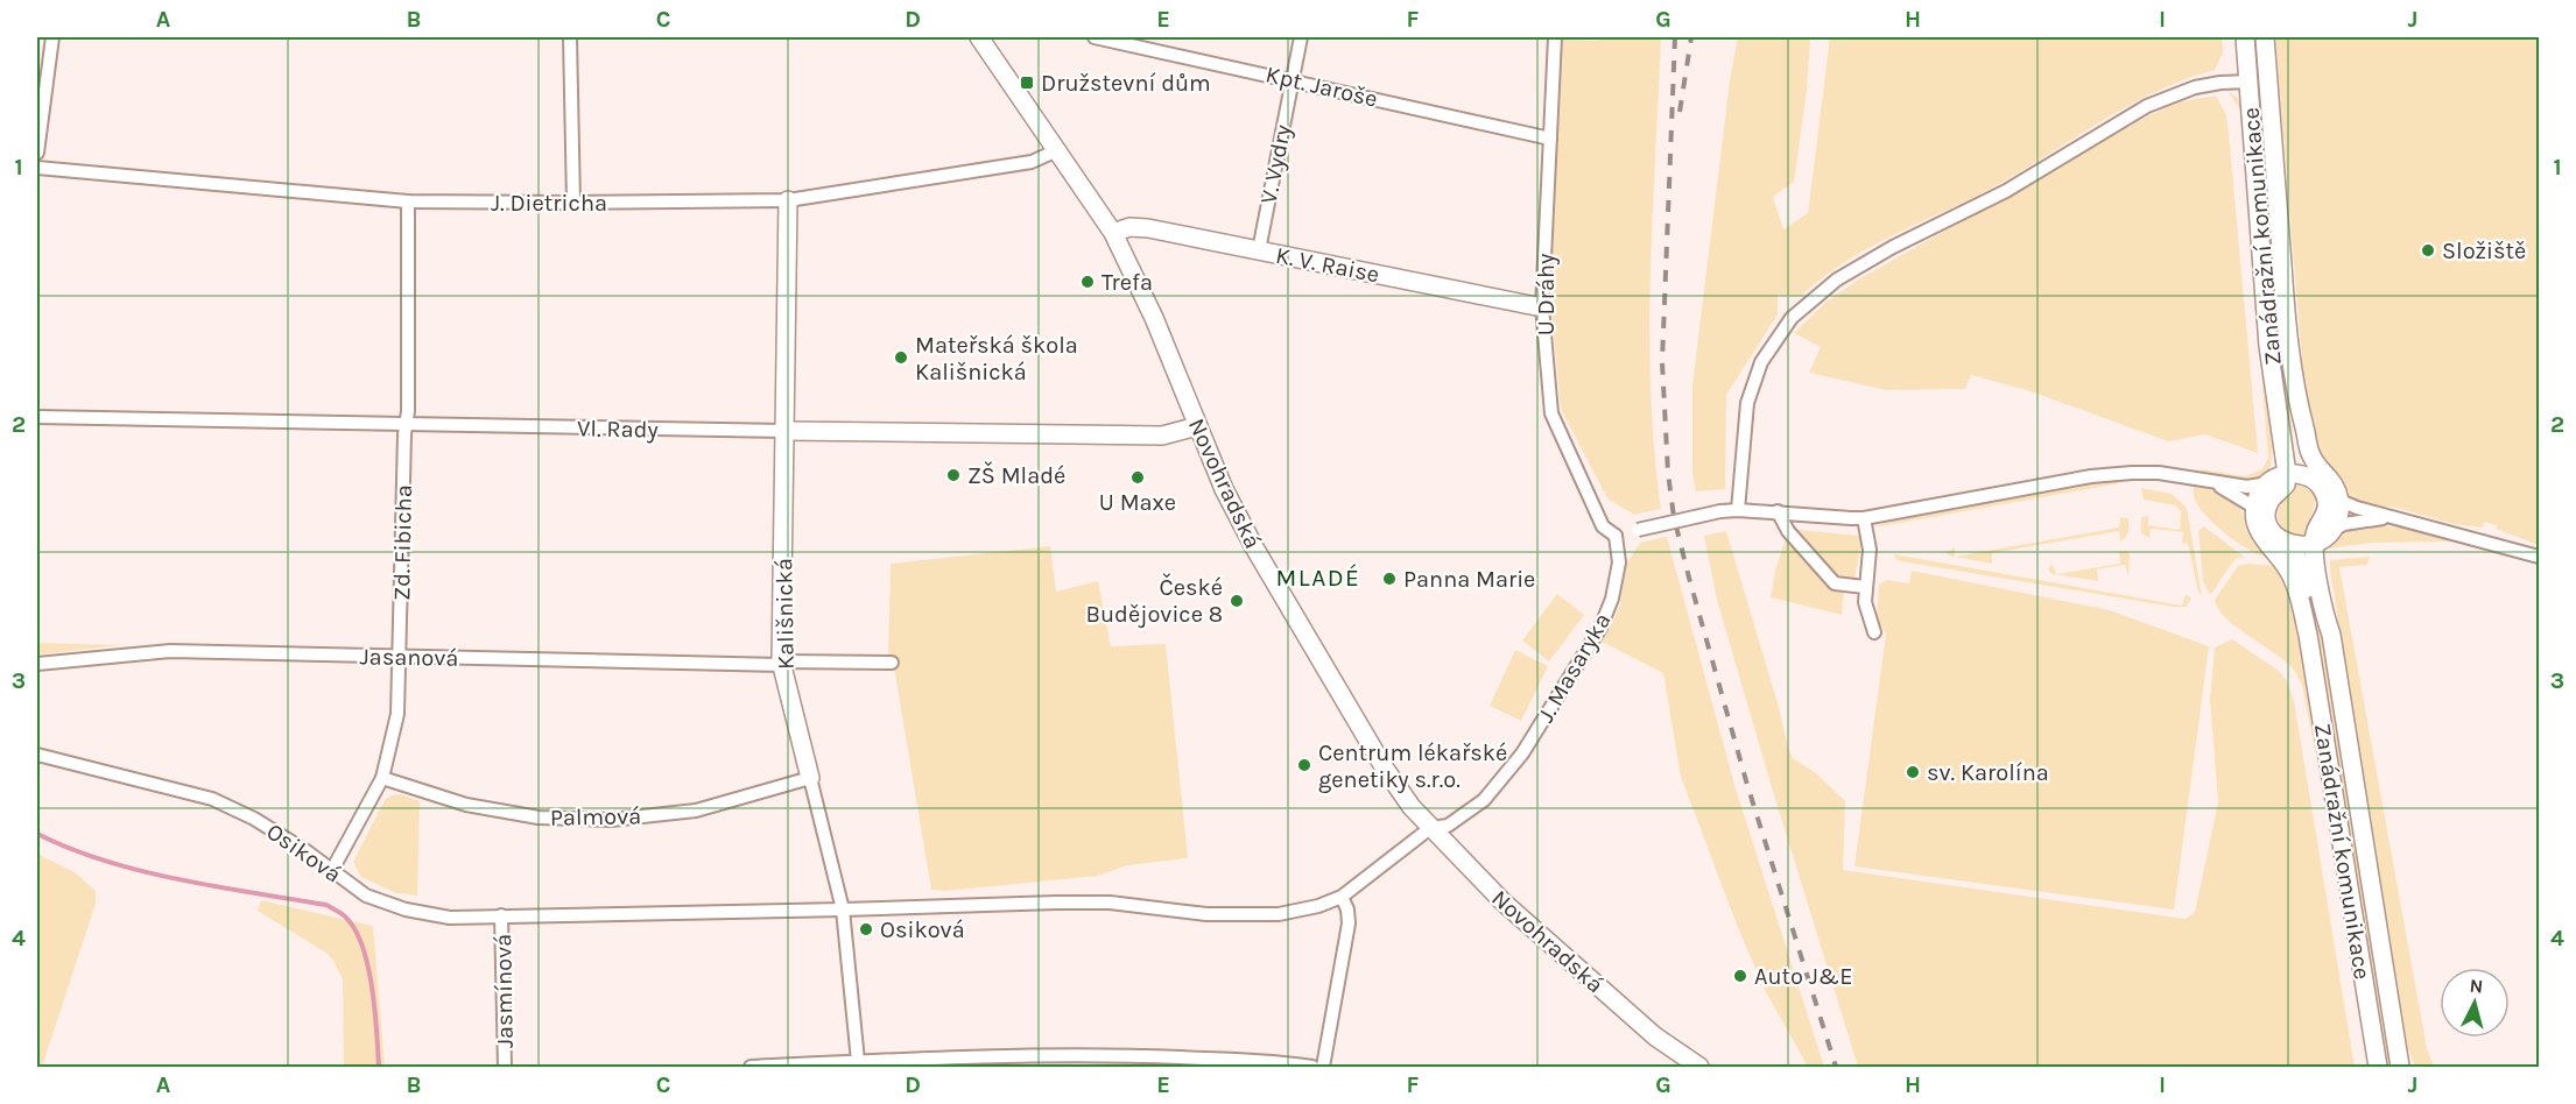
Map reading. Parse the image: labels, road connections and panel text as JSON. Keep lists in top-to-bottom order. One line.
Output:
{"streets":{"main road":["Zanádražní komunikace","K. V. Raise","Vl. Rady","Novohradská","Kališnická"],"street":["Kpt. Jaroše","V. Vydry","J. Dietricha","U Dráhy","Zd. Fibicha","Jasanová","J. Masaryka","Palmová","Osiková","Jasmínová"]},"crossings":[["Kpt. Jaroše","V. Vydry"],["Kpt. Jaroše","U Dráhy"],["V. Vydry","K. V. Raise"],["J. Dietricha","Novohradská"],["J. Dietricha","Zd. Fibicha"],["J. Dietricha","Kališnická"],["K. V. Raise","U Dráhy"],["K. V. Raise","Novohradská"],["U Dráhy","J. Masaryka"],["Vl. Rady","Novohradská"],["Vl. Rady","Zd. Fibicha"],["Vl. Rady","Kališnická"],["Novohradská","J. Masaryka"],["Novohradská","Osiková"],["Zd. Fibicha","Jasanová"],["Zd. Fibicha","Palmová"],["Zd. Fibicha","Osiková"],["Kališnická","Jasanová"],["Kališnická","Palmová"],["Kališnická","Osiková"],["J. Masaryka","Osiková"],["Osiková","Jasmínová"]],"districts":["MLADÉ"],"places":{"transit":["Družstevní dům"],"other":["Složiště","Trefa","Mateřská škola Kališnická","ZŠ Mladé","U Maxe","Panna Marie","České Budějovice 8","Centrum lékařské genetiky s.r.o.","sv. Karolína","Osiková","Auto J&E"]},"north":"top","grid":{"columns":["A","B","C","D","E","F","G","H","I","J"],"rows":["1","2","3","4"]}}
